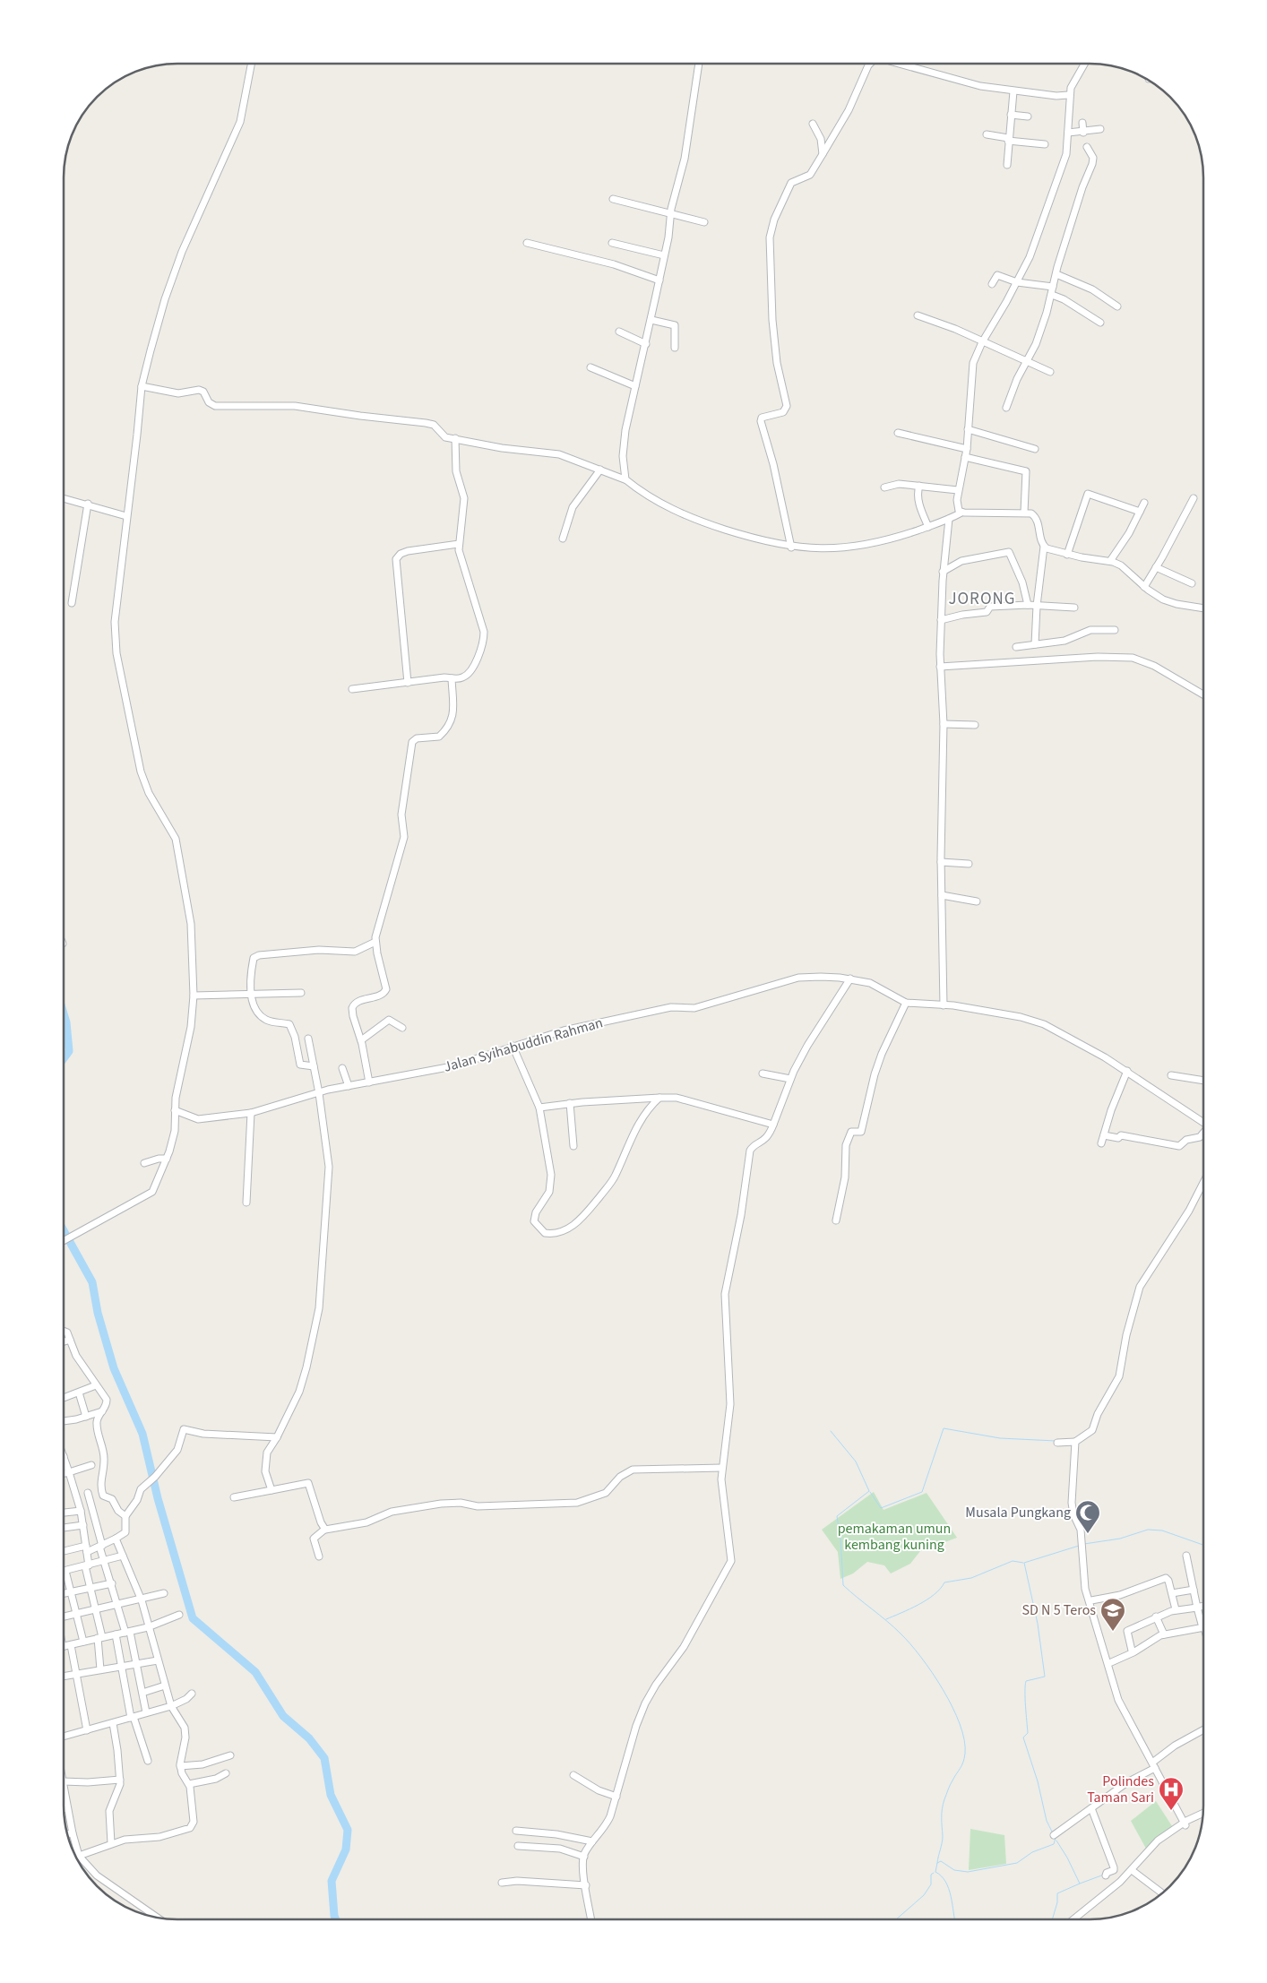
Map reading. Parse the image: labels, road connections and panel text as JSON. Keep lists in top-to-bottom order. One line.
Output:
{"streets":{"street":["Jalan Syihabuddin Rahman"]},"districts":["JORONG"],"parks":["pemakaman umun kembang kuning"],"places":{"mosque":["Musala Pungkang"],"school or university":["SD N 5 Teros"],"hospital":["Polindes Taman Sari"]}}
